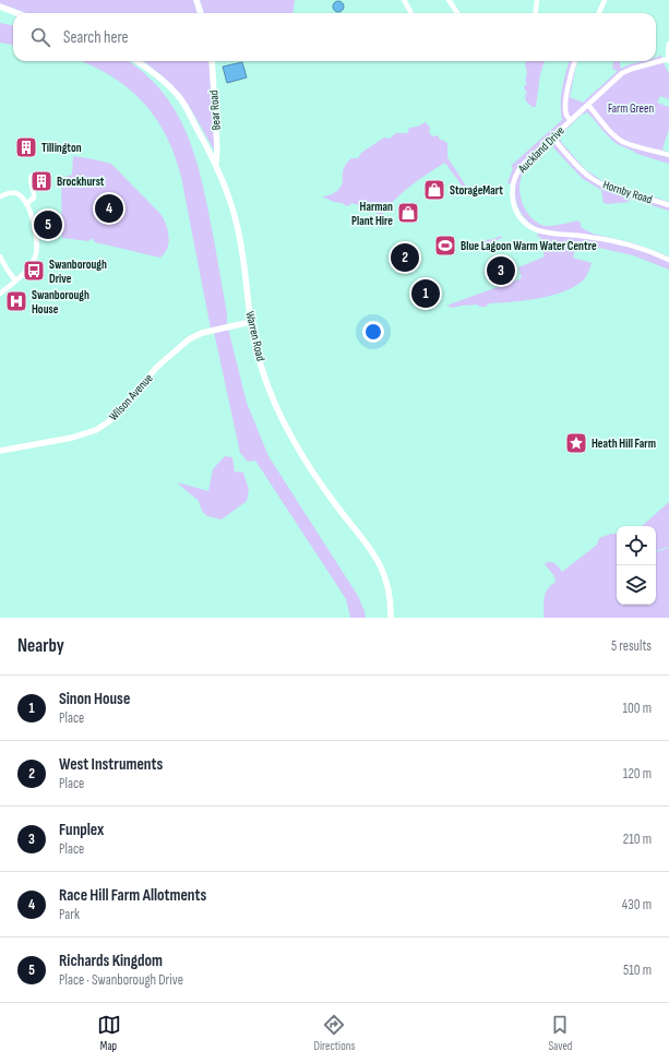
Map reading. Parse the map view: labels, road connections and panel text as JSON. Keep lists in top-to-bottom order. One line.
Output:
{"streets":{"street":["Bear Road","Auckland Drive","Hornby Road","Warren Road","Wilson Avenue"]},"crossings":[["Bear Road","Warren Road"],["Auckland Drive","Hornby Road"],["Warren Road","Wilson Avenue"]],"parks":["Farm Green"],"places":{"building":["Tillington","Brockhurst"],"shop":["StorageMart","Harman Plant Hire"],"sports":["Blue Lagoon Warm Water Centre"],"bus stop":["Swanborough Drive"],"hospital":["Swanborough House"],"place":["Heath Hill Farm"]},"page":{"search":"Search here","pins":["4","5","2","3","1"],"heading":["Nearby","5 results"],"list":[{"mark":"1","name":"Sinon House","note":"Place","value":"100 m"},{"mark":"2","name":"West Instruments","note":"Place","value":"120 m"},{"mark":"3","name":"Funplex","note":"Place","value":"210 m"},{"mark":"4","name":"Race Hill Farm Allotments","note":"Park","value":"430 m"},{"mark":"5","name":"Richards Kingdom","note":"Place · Swanborough Drive","value":"510 m"}],"nav":["Map","Directions","Saved"]}}
